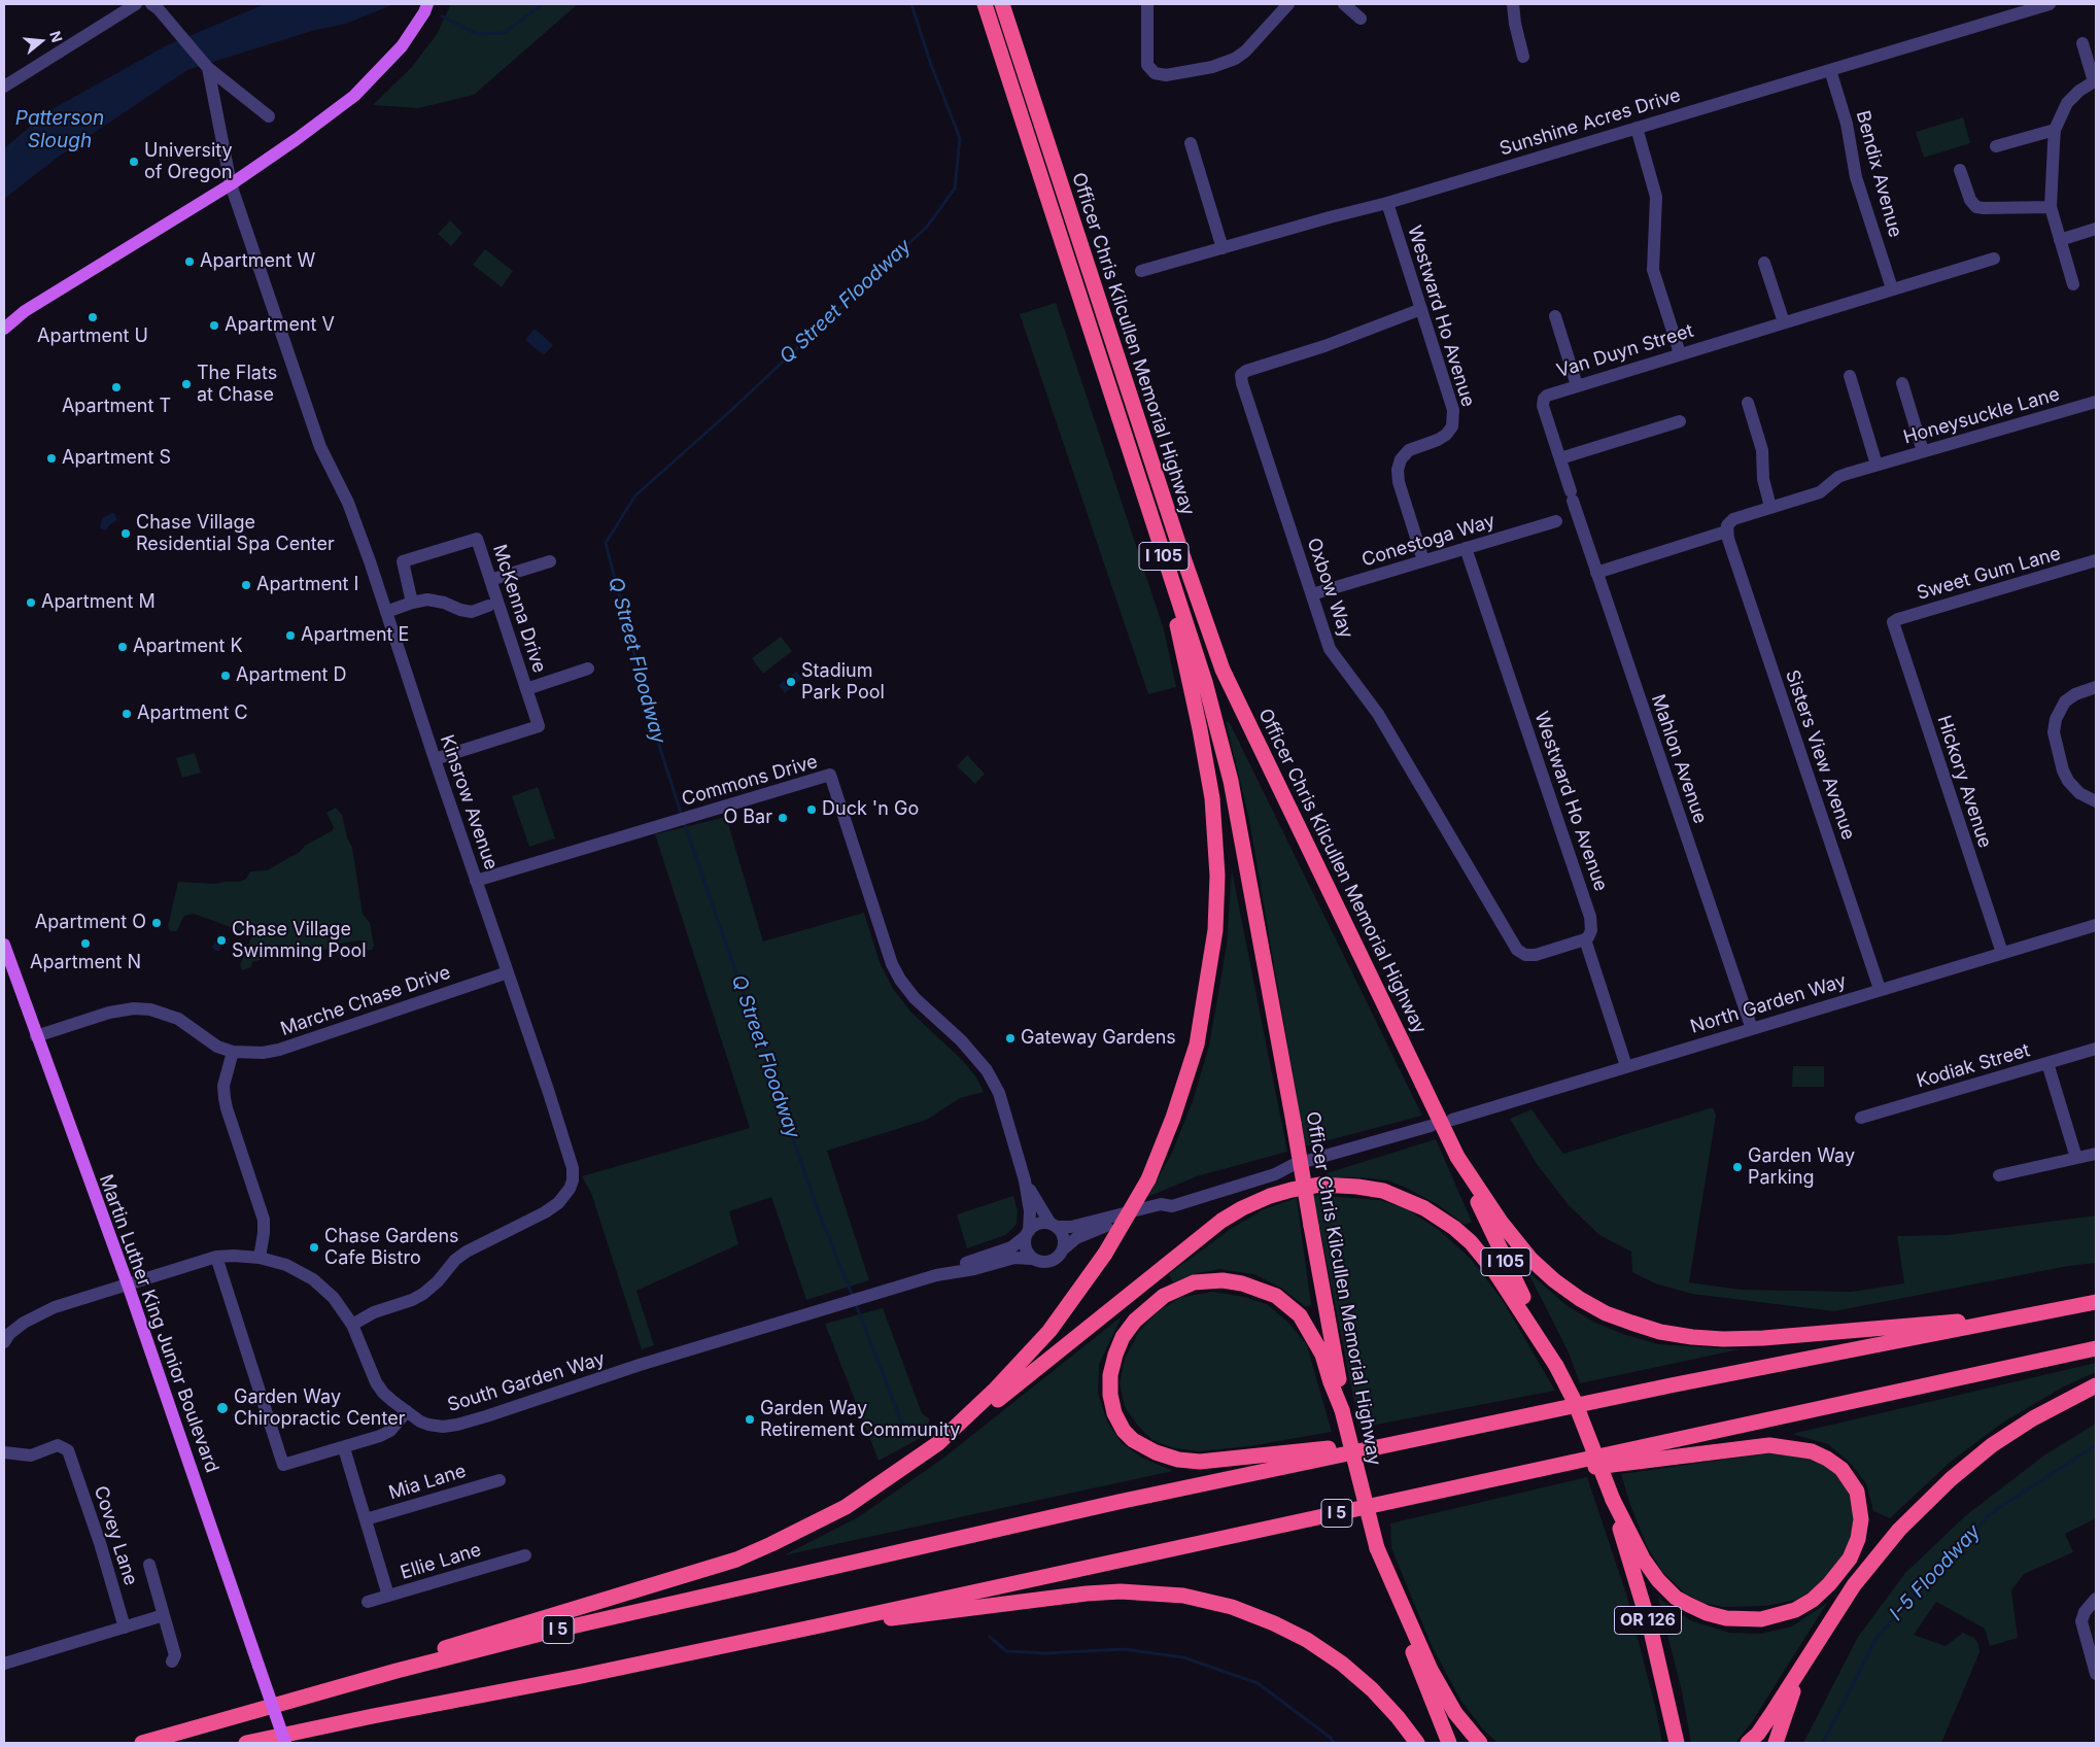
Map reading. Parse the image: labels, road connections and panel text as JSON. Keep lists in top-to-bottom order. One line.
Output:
{"streets":{"highway":["Officer Chris Kilcullen Memorial Highway","I 105","I 5","OR 126"],"main road":["Martin Luther King Junior Boulevard"],"street":["Sunshine Acres Drive","Bendix Avenue","Westward Ho Avenue","Van Duyn Street","Honeysuckle Lane","Conestoga Way","Sweet Gum Lane","Oxbow Way","McKenna Drive","Sisters View Avenue","Mahlon Avenue","Commons Drive","Hickory Avenue","Kinsrow Avenue","Marche Chase Drive","North Garden Way","Kodiak Street","South Garden Way","Mia Lane","Covey Lane","Ellie Lane"]},"crossings":[["Sunshine Acres Drive","Bendix Avenue"],["Sunshine Acres Drive","Westward Ho Avenue"],["Bendix Avenue","Van Duyn Street"],["Westward Ho Avenue","Conestoga Way"],["Westward Ho Avenue","Oxbow Way"],["Westward Ho Avenue","North Garden Way"],["Van Duyn Street","Mahlon Avenue"],["Honeysuckle Lane","Sisters View Avenue"],["Honeysuckle Lane","Mahlon Avenue"],["Conestoga Way","Oxbow Way"],["Sweet Gum Lane","Hickory Avenue"],["McKenna Drive","Kinsrow Avenue"],["Sisters View Avenue","North Garden Way"],["Mahlon Avenue","North Garden Way"],["Commons Drive","Kinsrow Avenue"],["Commons Drive","South Garden Way"],["Hickory Avenue","North Garden Way"],["Kinsrow Avenue","Marche Chase Drive"],["Kinsrow Avenue","South Garden Way"],["Marche Chase Drive","Martin Luther King Junior Boulevard"],["Martin Luther King Junior Boulevard","South Garden Way"]],"water":["Patterson Slough","Q Street Floodway","I-5 Floodway"],"places":["University of Oregon","Apartment W","Apartment U","Apartment V","The Flats at Chase","Apartment T","Apartment S","Chase Village Residential Spa Center","Apartment I","Apartment M","Apartment E","Apartment K","Apartment D","Stadium Park Pool","Apartment C","Duck 'n Go","O Bar","Apartment O","Chase Village Swimming Pool","Apartment N","Gateway Gardens","Garden Way Parking","Chase Gardens Cafe Bistro","Garden Way Chiropractic Center","Garden Way Retirement Community"],"north":"right"}
